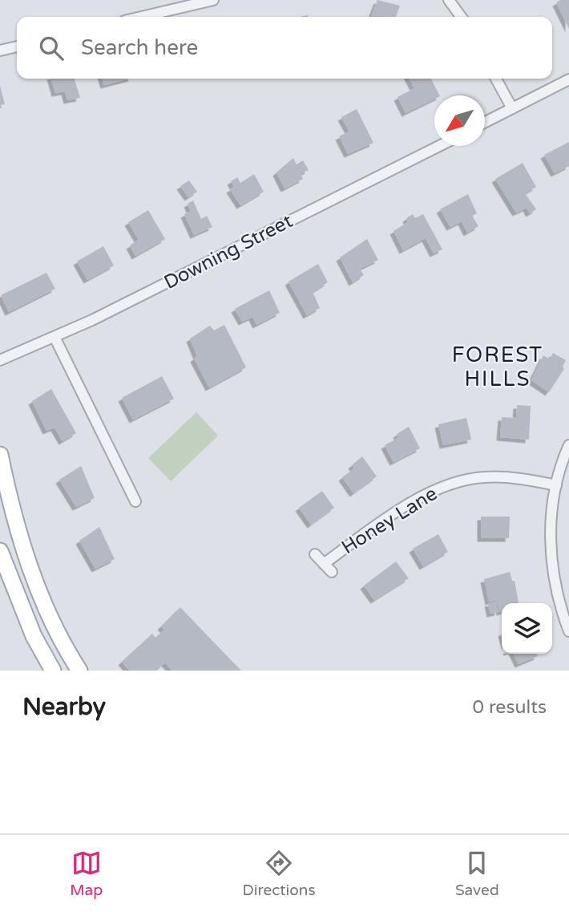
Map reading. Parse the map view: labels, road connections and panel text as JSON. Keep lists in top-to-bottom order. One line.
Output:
{"streets":{"street":["Downing Street","Honey Lane"]},"districts":["FOREST HILLS"],"north":"bottom left","page":{"search":"Search here","heading":["Nearby","0 results"],"nav":["Map","Directions","Saved"]}}
